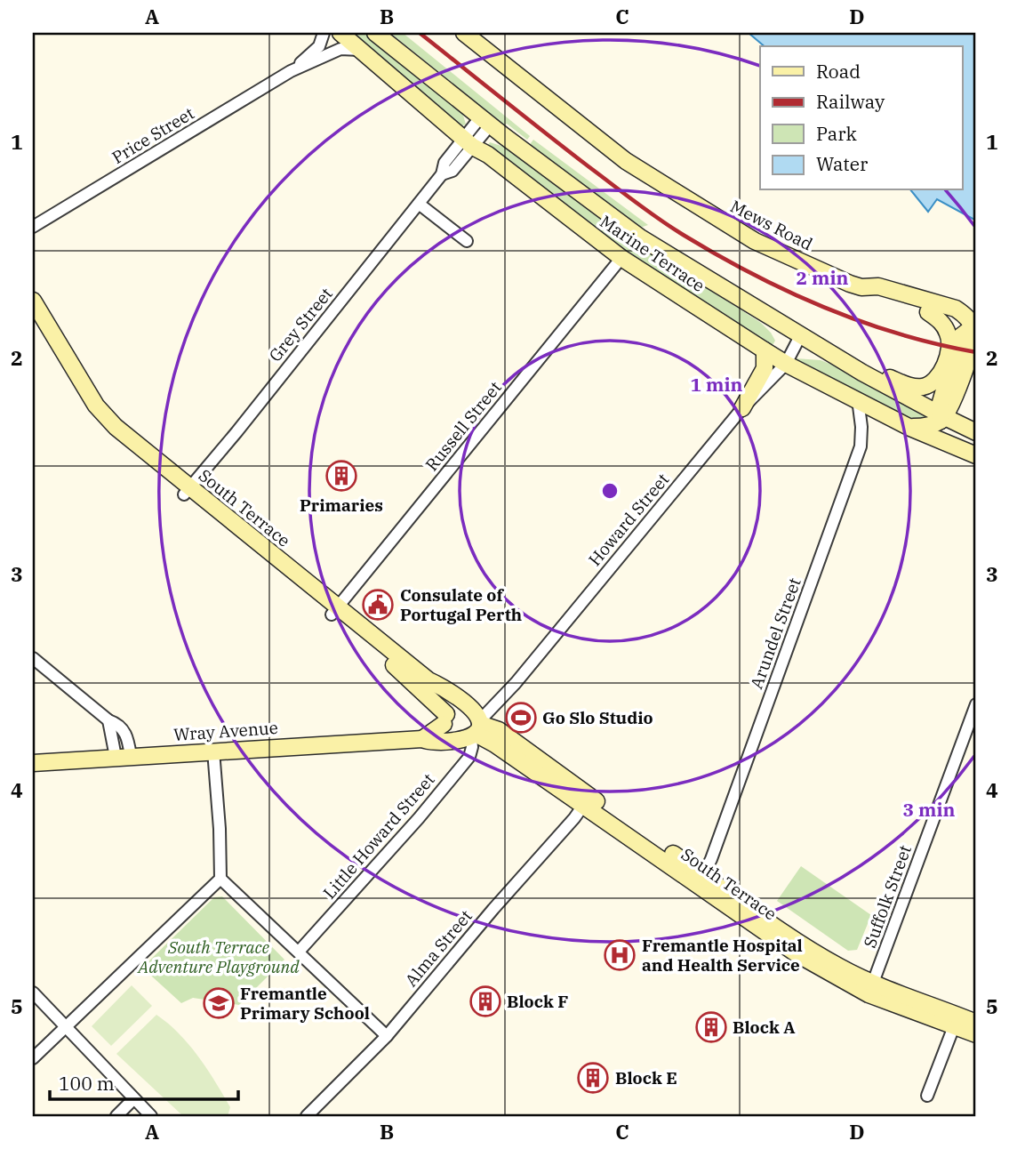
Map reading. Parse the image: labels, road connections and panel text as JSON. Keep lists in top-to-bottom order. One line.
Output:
{"streets":{"street":["Price Street","Mews Road","Marine Terrace","Grey Street","Russell Street","South Terrace","Howard Street","Arundel Street","Wray Avenue","Little Howard Street","Suffolk Street","Alma Street"]},"crossings":[["Price Street","Marine Terrace"],["Marine Terrace","Grey Street"],["Marine Terrace","Russell Street"],["Marine Terrace","Howard Street"],["Marine Terrace","Arundel Street"],["Grey Street","South Terrace"],["Russell Street","South Terrace"],["South Terrace","Howard Street"],["South Terrace","Arundel Street"],["South Terrace","Wray Avenue"],["South Terrace","Little Howard Street"],["South Terrace","Suffolk Street"],["South Terrace","Alma Street"],["Howard Street","Wray Avenue"],["Howard Street","Little Howard Street"],["Wray Avenue","Little Howard Street"]],"parks":["South Terrace Adventure Playground"],"places":{"building":["Primaries","Block F","Block A","Block E"],"public building":["Consulate of Portugal Perth"],"sports":["Go Slo Studio"],"hospital":["Fremantle Hospital and Health Service"],"school or university":["Fremantle Primary School"]},"legend":["Road","Railway","Park","Water"],"scale_bar":"100 m","grid":{"columns":["A","B","C","D"],"rows":["1","2","3","4","5"]},"rings":["2 min","1 min","3 min"]}
